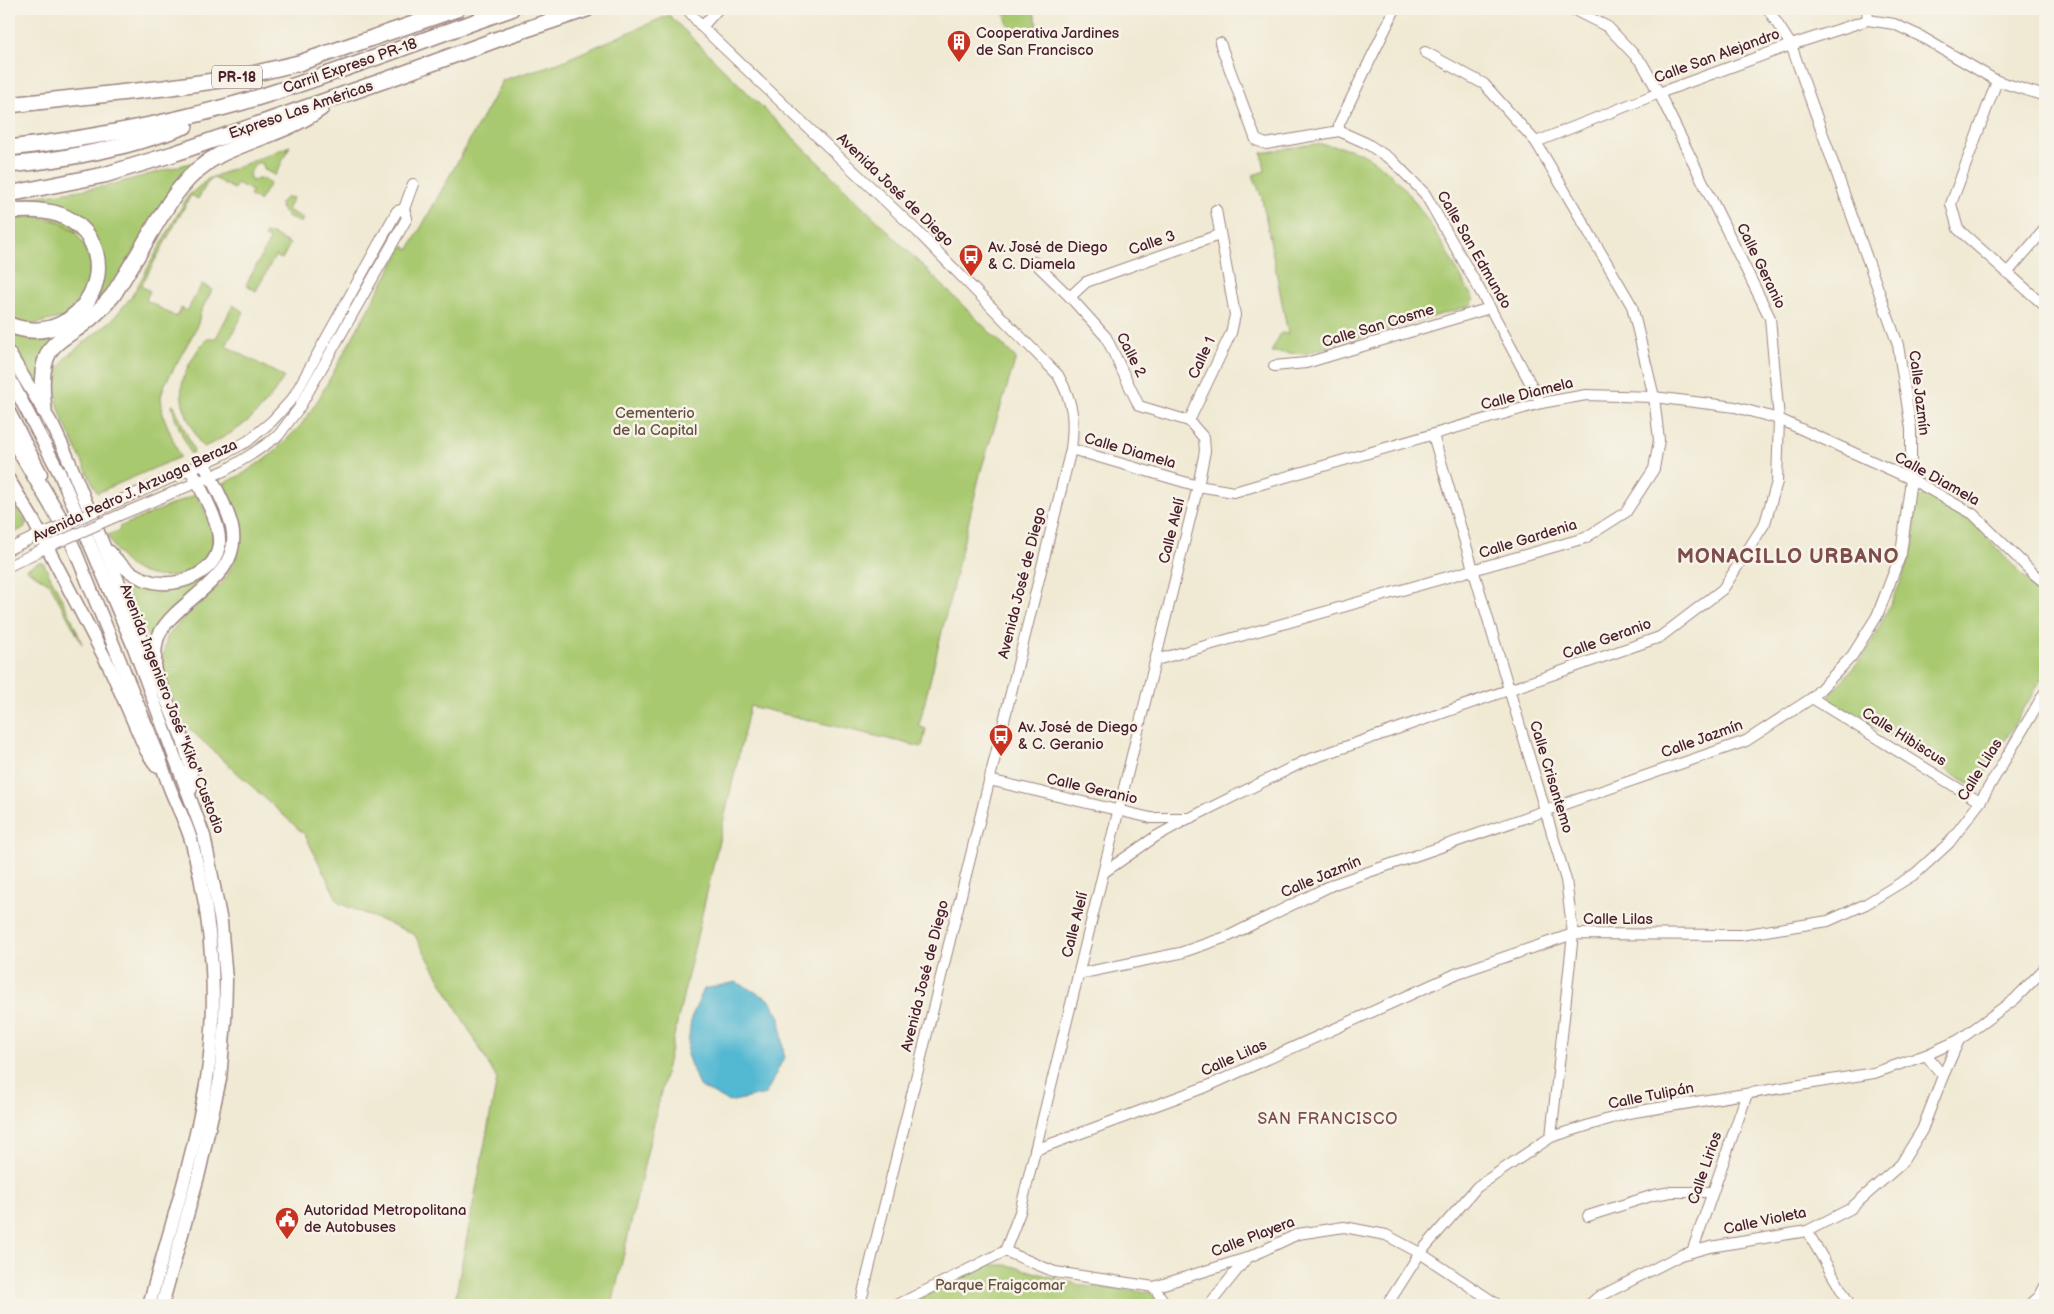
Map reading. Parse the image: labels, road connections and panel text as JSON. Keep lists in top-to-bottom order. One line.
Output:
{"streets":{"highway":["Carril Expreso PR-18","PR-18","Expreso Las Américas"],"main road":["Avenida Ingeniero José \"Kiko\" Custodio"],"street":["Calle San Alejandro","Avenida José de Diego","Calle 3","Calle San Edmundo","Calle Geranio","Calle San Cosme","Calle 2","Calle 1","Calle Jazmín","Calle Diamela","Avenida Pedro J. Arzuaga Beraza","Calle Alelí","Calle Gardenia","Calle Hibiscus","Calle Lilas","Calle Crisantemo","Calle Tulipán","Calle Lirios","Calle Violeta","Calle Playera"]},"crossings":[["Calle San Alejandro","Calle Geranio"],["Calle San Alejandro","Calle Jazmín"],["Calle San Alejandro","Calle Gardenia"],["Avenida José de Diego","Calle Geranio"],["Avenida José de Diego","Calle Diamela"],["Calle 3","Calle 2"],["Calle 3","Calle 1"],["Calle San Edmundo","Calle San Cosme"],["Calle San Edmundo","Calle Diamela"],["Calle Geranio","Calle Diamela"],["Calle Geranio","Calle Alelí"],["Calle Geranio","Calle Crisantemo"],["Calle 2","Calle 1"],["Calle Jazmín","Calle Diamela"],["Calle Jazmín","Calle Alelí"],["Calle Jazmín","Calle Hibiscus"],["Calle Jazmín","Calle Crisantemo"],["Calle Diamela","Calle Alelí"],["Calle Diamela","Calle Gardenia"],["Calle Diamela","Calle Crisantemo"],["Calle Alelí","Calle Gardenia"],["Calle Alelí","Calle Lilas"],["Calle Alelí","Calle Playera"],["Calle Gardenia","Calle Crisantemo"],["Calle Hibiscus","Calle Lilas"],["Calle Lilas","Calle Crisantemo"],["Calle Crisantemo","Calle Tulipán"],["Calle Tulipán","Calle Lirios"],["Calle Tulipán","Calle Violeta"],["Calle Tulipán","Calle Playera"],["Calle Lirios","Calle Violeta"]],"districts":["MONACILLO URBANO","SAN FRANCISCO"],"parks":["Cementerio de la Capital","Parque Fraigcomar"],"places":{"building":["Cooperativa Jardines de San Francisco"],"bus stop":["Av. José de Diego & C. Diamela","Av. José de Diego & C. Geranio"],"public building":["Autoridad Metropolitana de Autobuses"]}}
